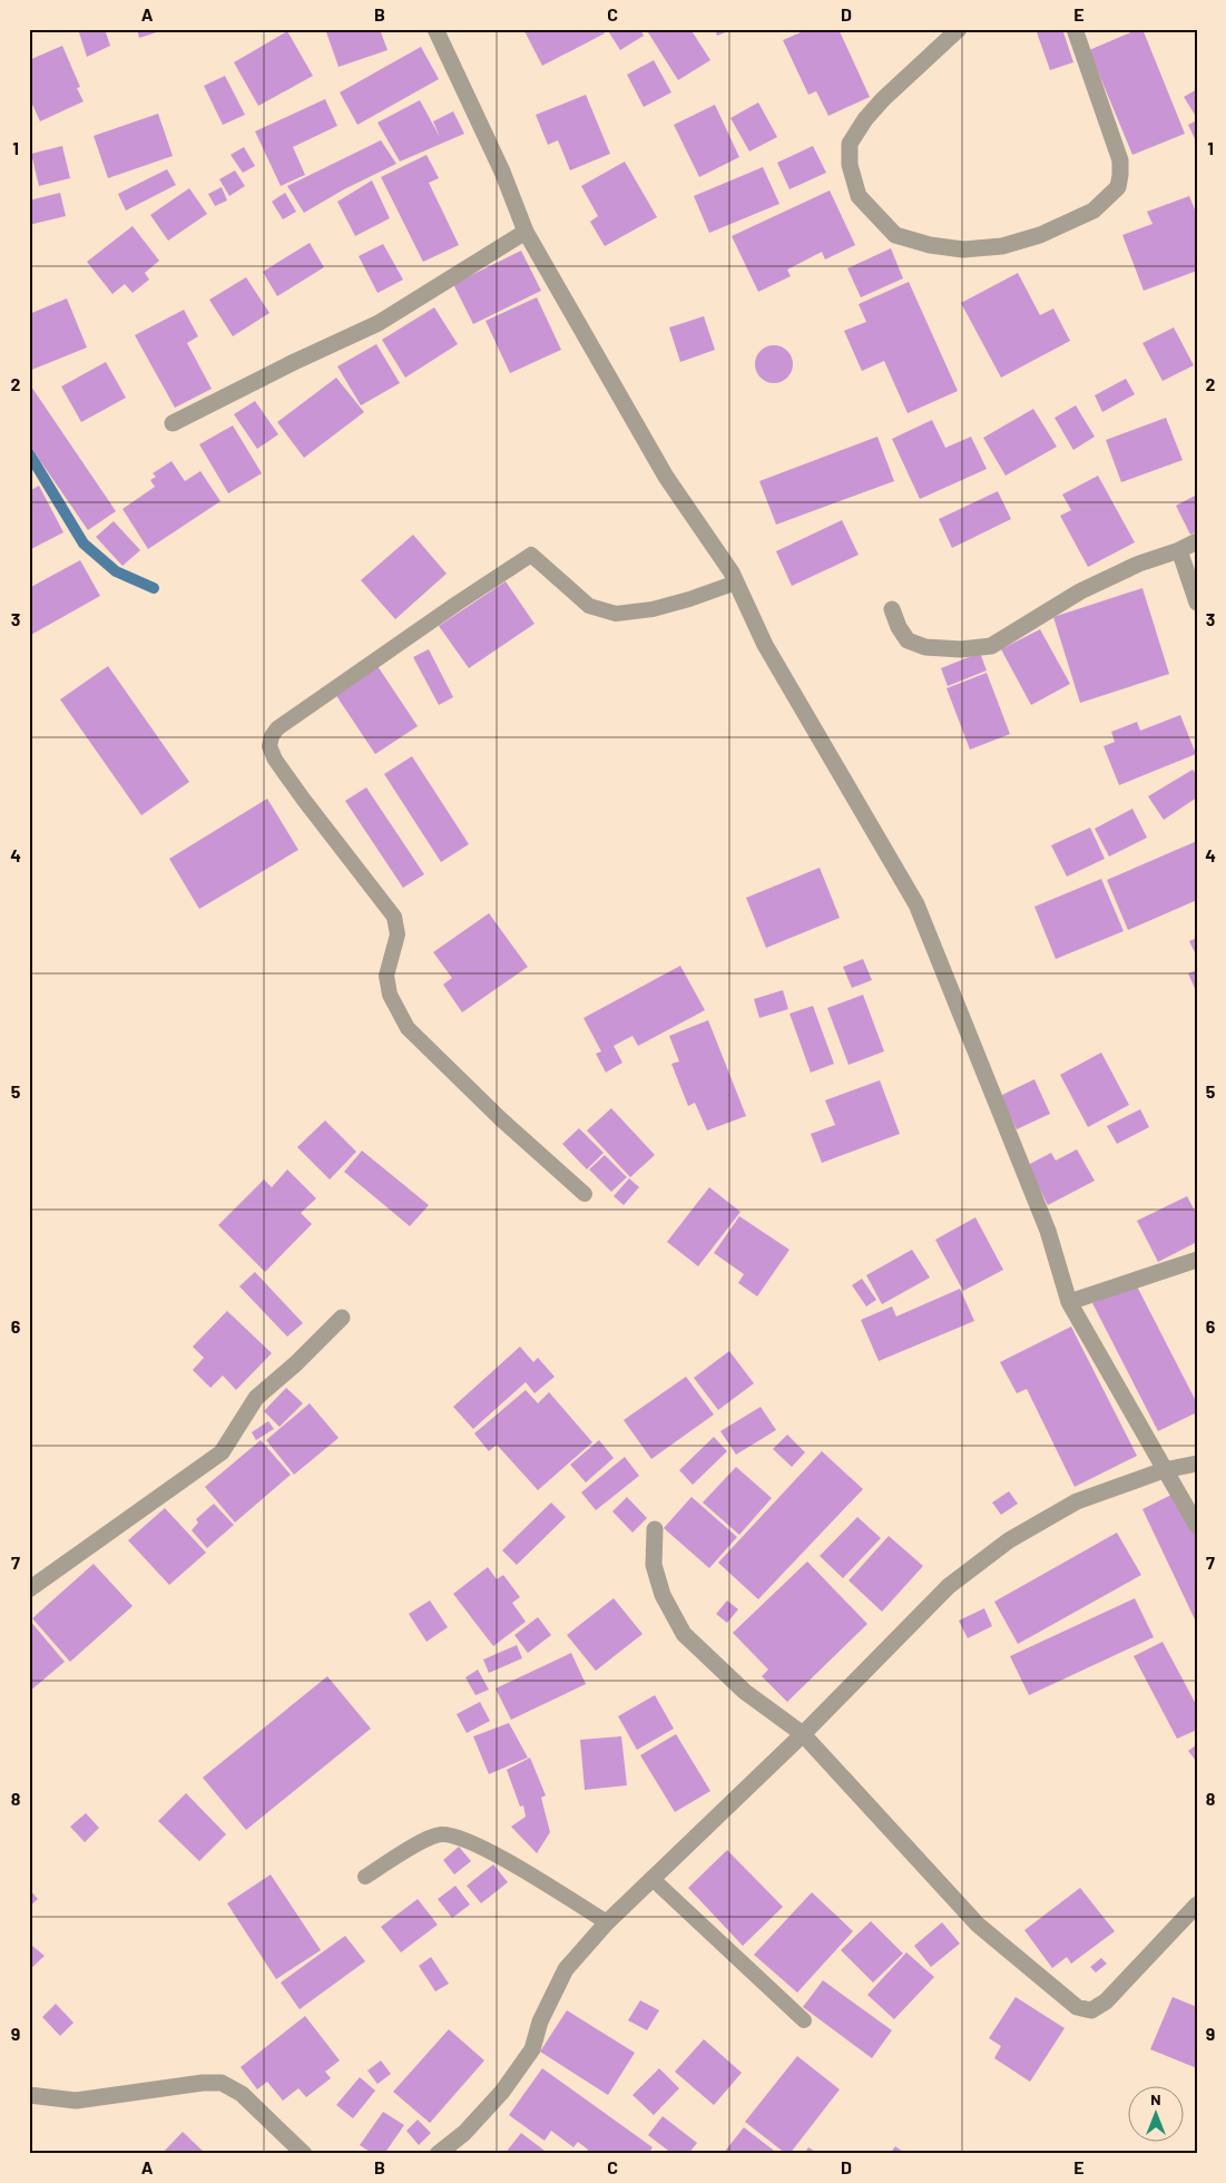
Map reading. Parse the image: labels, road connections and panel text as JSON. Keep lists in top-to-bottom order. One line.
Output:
{"north":"top","grid":{"columns":["A","B","C","D","E"],"rows":["1","2","3","4","5","6","7","8","9"]}}
